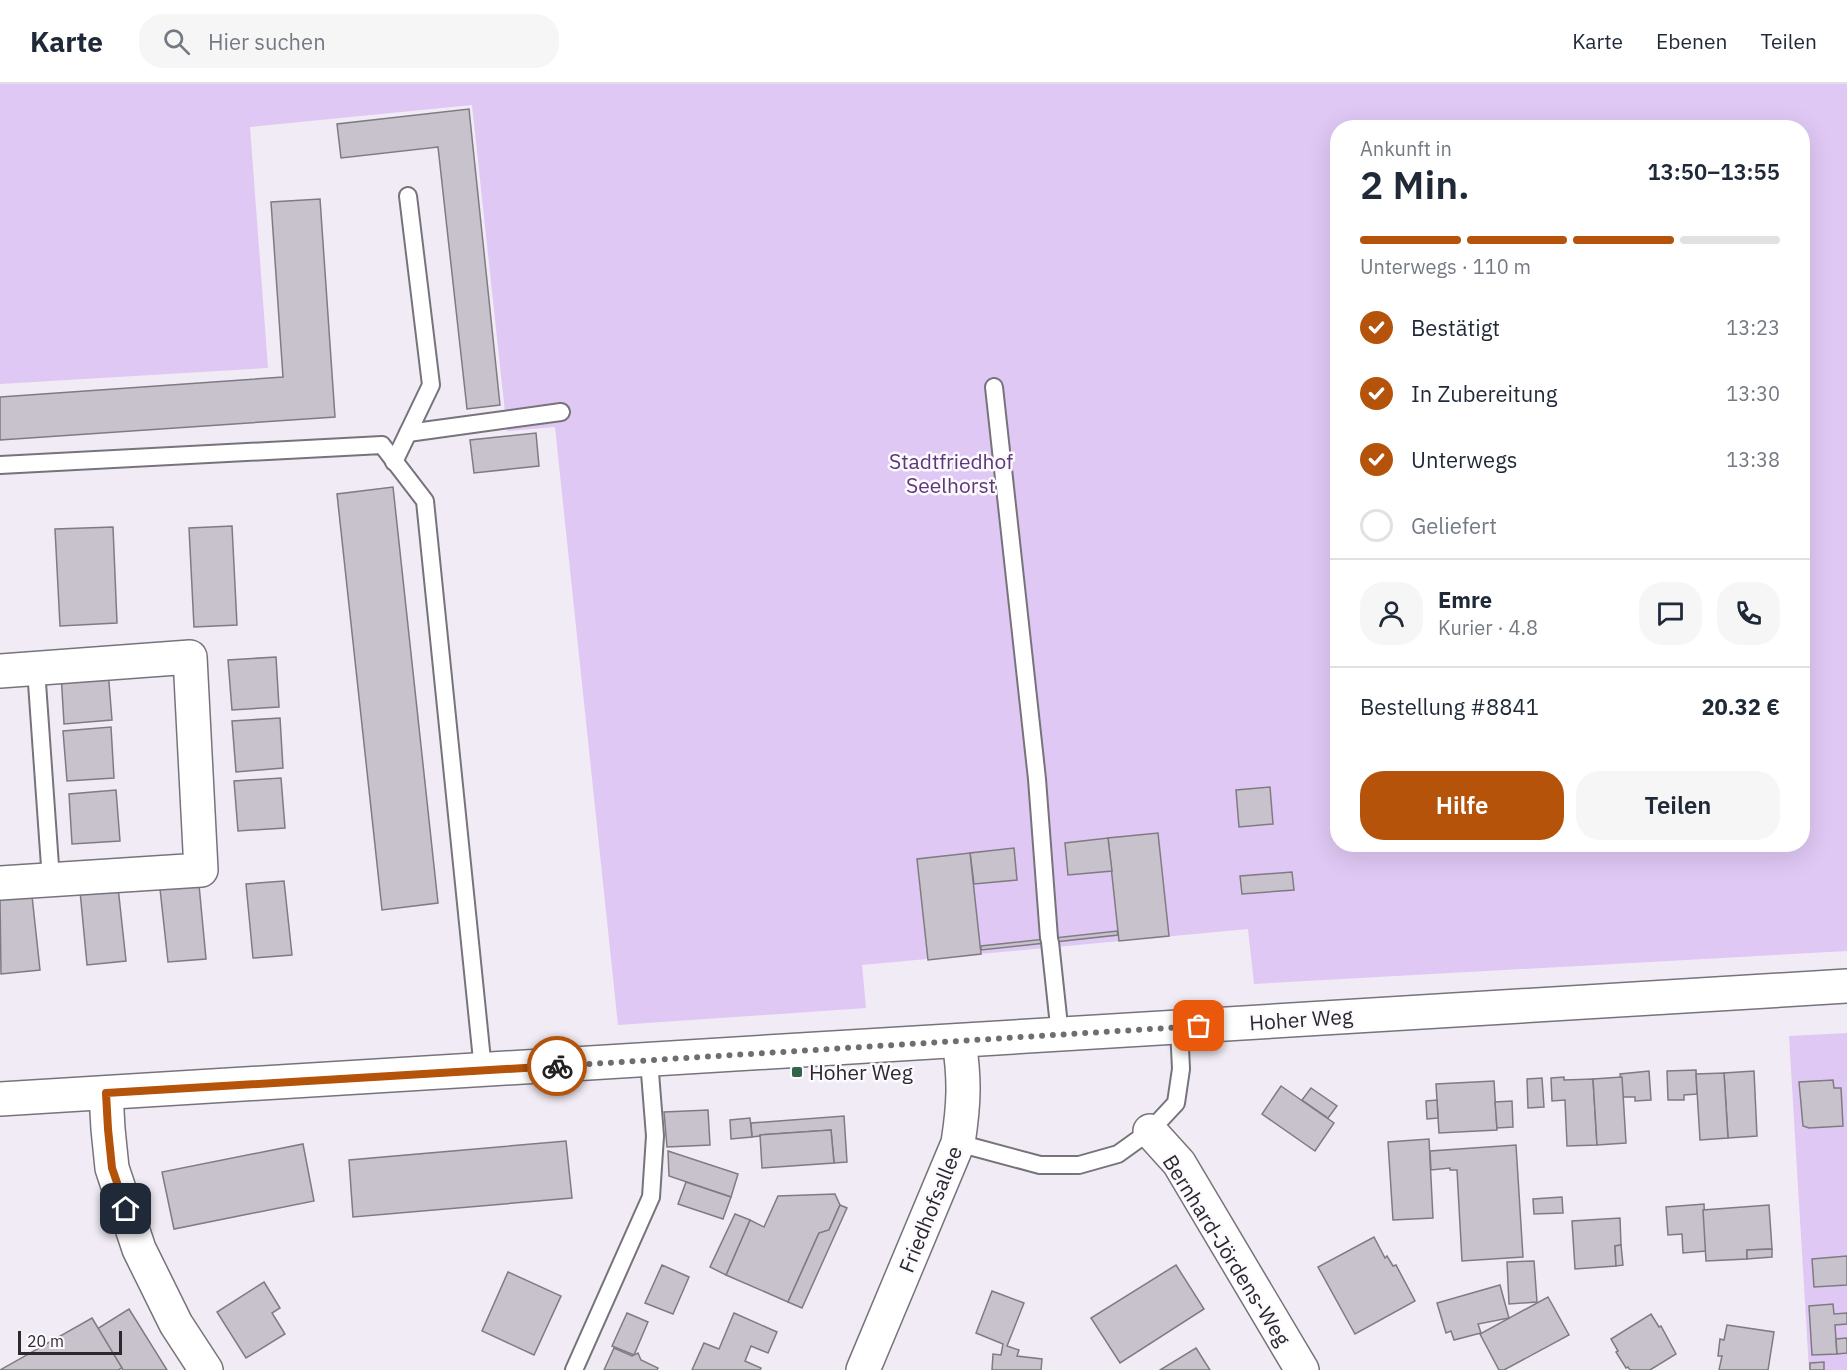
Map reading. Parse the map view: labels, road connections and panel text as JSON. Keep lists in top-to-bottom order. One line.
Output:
{"streets":{"street":["Hoher Weg","Friedhofsallee","Bernhard-Jördens-Weg"]},"crossings":[["Hoher Weg","Friedhofsallee"]],"parks":["Stadtfriedhof Seelhorst"],"places":{"transit":["Hoher Weg"]},"scale_bar":"20 m","page":{"header":"Karte","search":"Hier suchen","nav":["Karte","Ebenen","Teilen"],"heading":["2 Min.","Ankunft in","13:50–13:55"],"panel":["Emre","Kurier · 4.8","Bestellung #8841","20.32 €"],"bar":"Unterwegs · 110 m","list":[["Bestätigt","13:23"],["In Zubereitung","13:30"],["Unterwegs","13:38"],"Geliefert"],"buttons":["Hilfe","Teilen"],"scale":"20 m"}}
